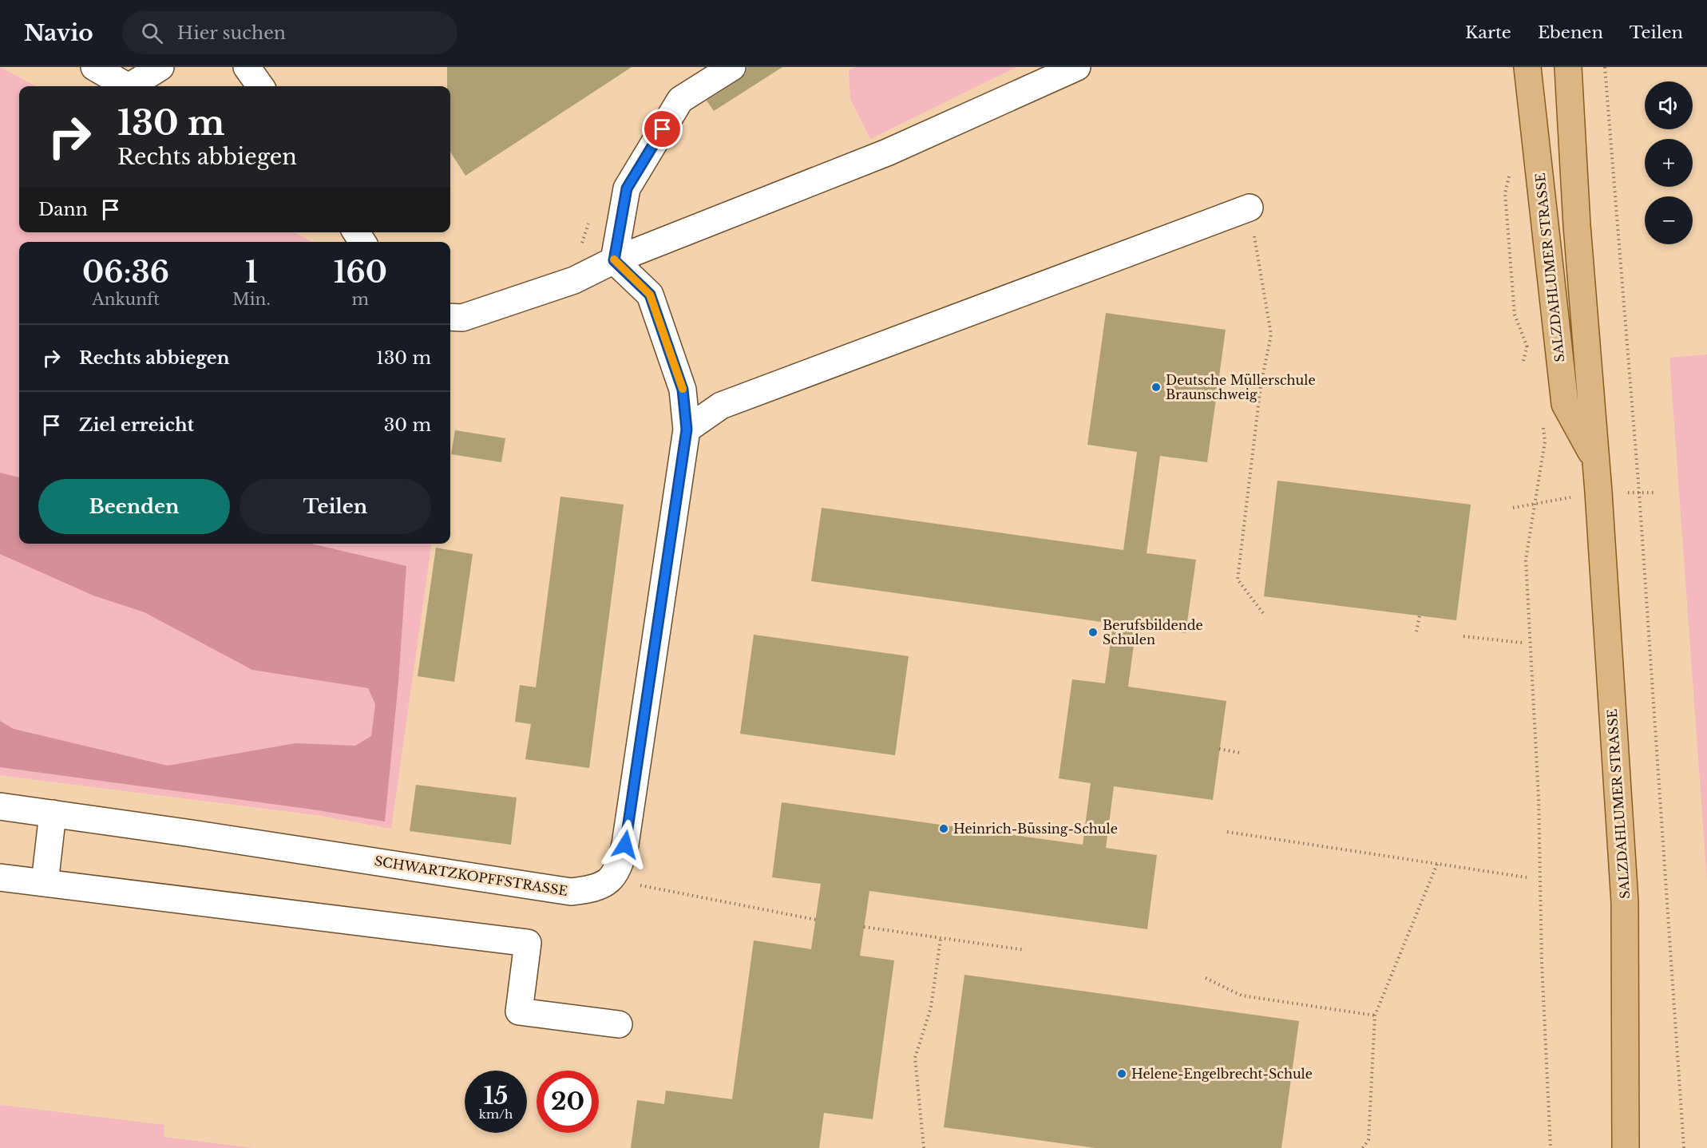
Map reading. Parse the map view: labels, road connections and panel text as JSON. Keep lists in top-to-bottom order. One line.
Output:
{"streets":{"main road":["SALZDAHLUMER STRASSE"],"lane":["SCHWARTZKOPFFSTRASSE"]},"places":["Deutsche Müllerschule Braunschweig","Berufsbildende Schulen","Heinrich-Büssing-Schule","Helene-Engelbrecht-Schule"],"page":{"header":"Navio","search":"Hier suchen","nav":["Karte","Ebenen","Teilen"],"map_buttons":["+","−"],"turn":["130 m","Rechts abbiegen"],"then":"Dann","eta":["06:36","Ankunft","1","Min.","160","m"],"list":[{"name":"Rechts abbiegen","value":"130 m"},{"name":"Ziel erreicht","value":"30 m"}],"buttons":["Beenden","Teilen"],"speed":"15 km/h","limit":"20"}}
